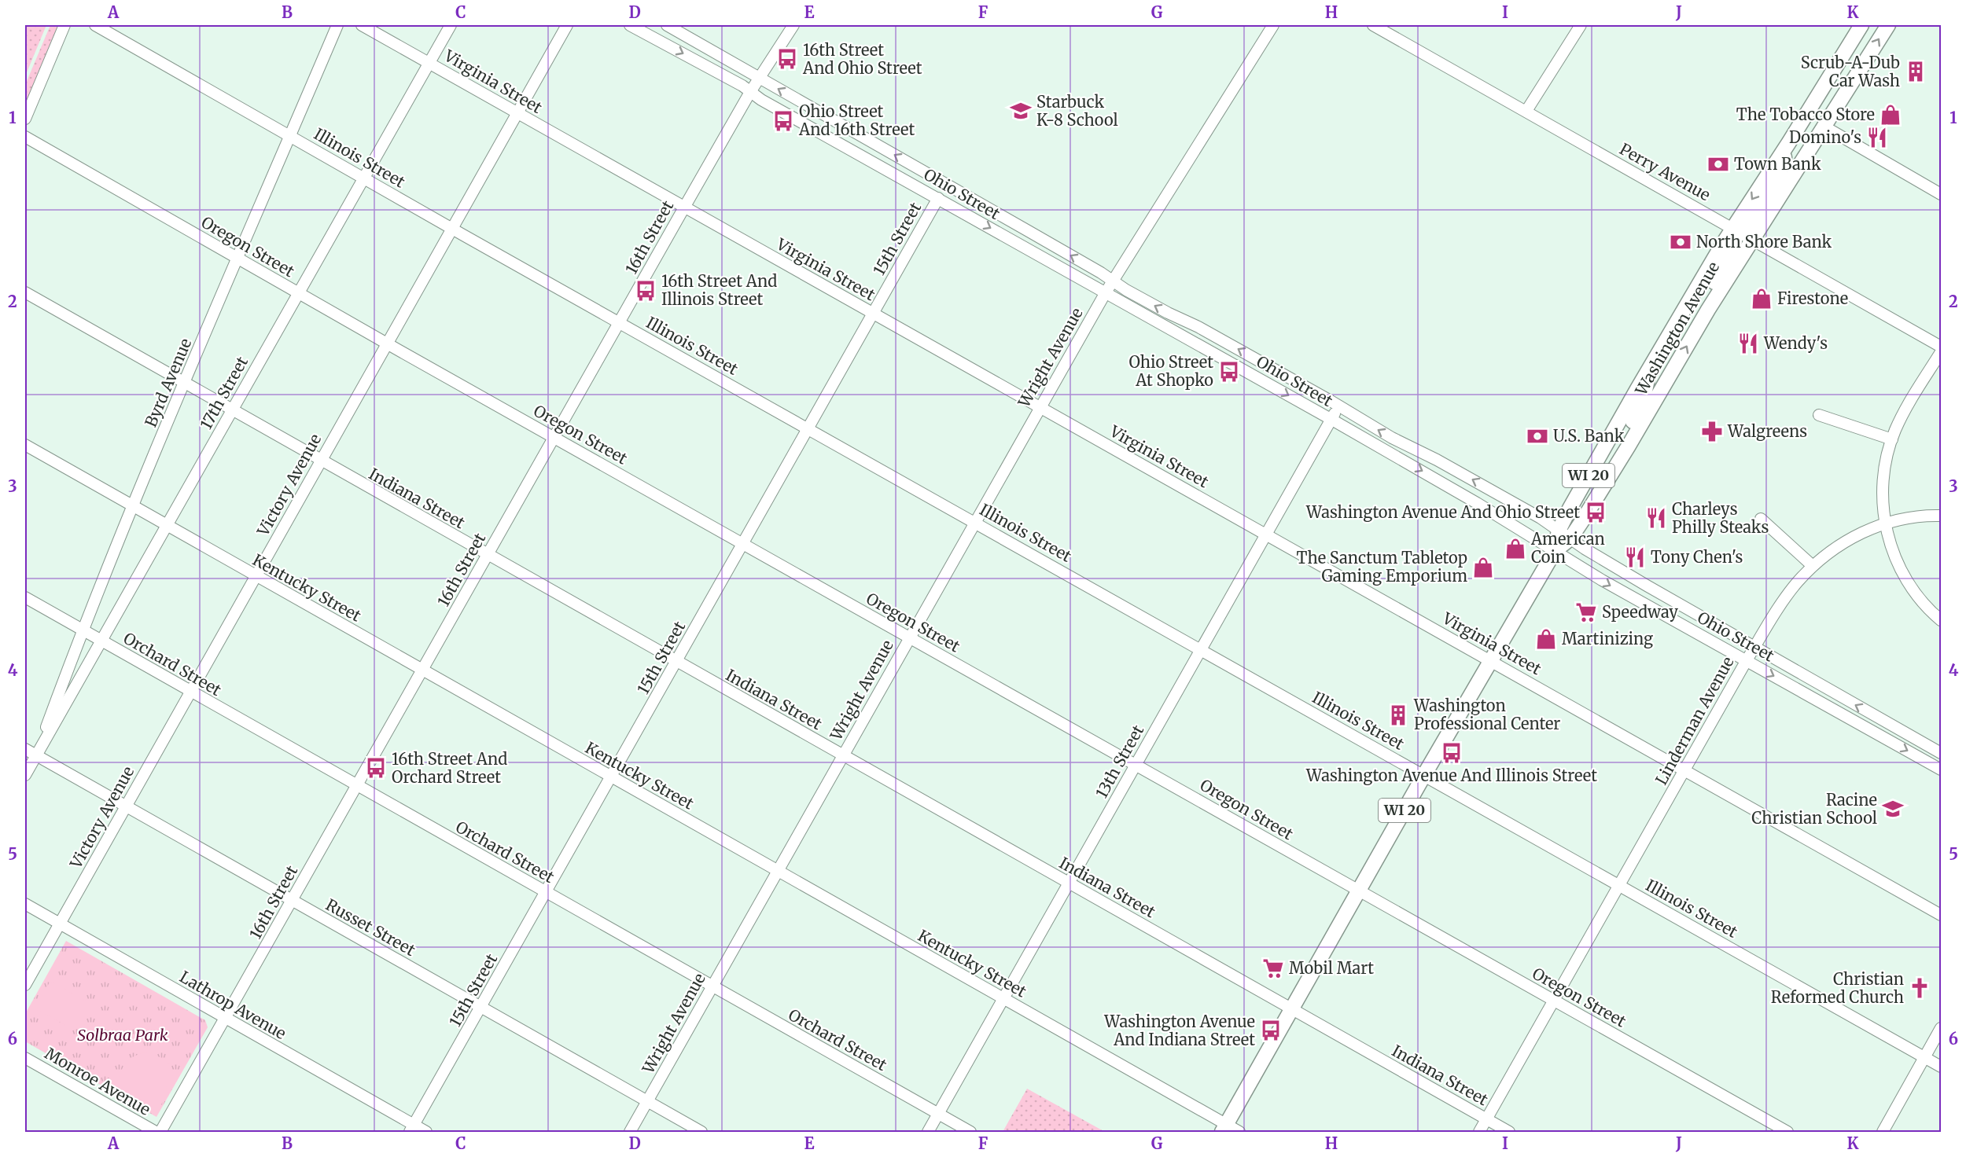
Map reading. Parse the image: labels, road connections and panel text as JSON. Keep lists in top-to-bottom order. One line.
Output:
{"streets":{"main road":["Washington Avenue","WI 20"],"street":["Virginia Street","Illinois Street","Perry Avenue","Ohio Street","16th Street","15th Street","Oregon Street","Wright Avenue","Byrd Avenue","17th Street","Victory Avenue","Indiana Street","Kentucky Street","Orchard Street","Linderman Avenue","13th Street","Russet Street","Lathrop Avenue","Monroe Avenue"]},"crossings":[["Virginia Street","16th Street"],["Virginia Street","15th Street"],["Virginia Street","Washington Avenue"],["Virginia Street","Wright Avenue"],["Virginia Street","17th Street"],["Virginia Street","Victory Avenue"],["Virginia Street","Linderman Avenue"],["Virginia Street","13th Street"],["Illinois Street","16th Street"],["Illinois Street","15th Street"],["Illinois Street","Washington Avenue"],["Illinois Street","Wright Avenue"],["Illinois Street","Byrd Avenue"],["Illinois Street","17th Street"],["Illinois Street","Victory Avenue"],["Illinois Street","Linderman Avenue"],["Illinois Street","13th Street"],["Perry Avenue","Washington Avenue"],["Ohio Street","16th Street"],["Ohio Street","15th Street"],["Ohio Street","Washington Avenue"],["Ohio Street","Wright Avenue"],["Ohio Street","Linderman Avenue"],["Ohio Street","13th Street"],["16th Street","Oregon Street"],["16th Street","Indiana Street"],["16th Street","Kentucky Street"],["16th Street","Orchard Street"],["16th Street","Russet Street"],["16th Street","Lathrop Avenue"],["15th Street","Oregon Street"],["15th Street","Indiana Street"],["15th Street","Kentucky Street"],["15th Street","Orchard Street"],["15th Street","Russet Street"],["15th Street","Lathrop Avenue"],["Oregon Street","Washington Avenue"],["Oregon Street","Wright Avenue"],["Oregon Street","Byrd Avenue"],["Oregon Street","17th Street"],["Oregon Street","Victory Avenue"],["Oregon Street","Linderman Avenue"],["Oregon Street","13th Street"],["Washington Avenue","Indiana Street"],["Washington Avenue","Kentucky Street"],["Wright Avenue","Indiana Street"],["Wright Avenue","Kentucky Street"],["Wright Avenue","Orchard Street"],["Wright Avenue","Russet Street"],["Byrd Avenue","17th Street"],["Byrd Avenue","Indiana Street"],["Byrd Avenue","Kentucky Street"],["Byrd Avenue","Orchard Street"],["Byrd Avenue","Russet Street"],["17th Street","Indiana Street"],["17th Street","Kentucky Street"],["17th Street","Orchard Street"],["17th Street","Russet Street"],["Victory Avenue","Indiana Street"],["Victory Avenue","Kentucky Street"],["Victory Avenue","Orchard Street"],["Victory Avenue","Russet Street"],["Victory Avenue","Lathrop Avenue"],["Indiana Street","Linderman Avenue"],["Indiana Street","13th Street"],["Kentucky Street","13th Street"],["Orchard Street","13th Street"]],"parks":["Solbraa Park"],"places":{"bus stop":["16th Street And Ohio Street","Ohio Street And 16th Street","16th Street And Illinois Street","Ohio Street At Shopko","Washington Avenue And Ohio Street","Washington Avenue And Illinois Street","16th Street And Orchard Street","Washington Avenue And Indiana Street"],"building":["Scrub-A-Dub Car Wash","Washington Professional Center"],"school or university":["Starbuck K-8 School","Racine Christian School"],"shop":["The Tobacco Store","Firestone","American Coin","The Sanctum Tabletop Gaming Emporium","Martinizing"],"restaurant":["Domino's","Wendy's","Charleys Philly Steaks","Tony Chen's"],"bank":["Town Bank","North Shore Bank","U.S. Bank"],"pharmacy":["Walgreens"],"supermarket":["Speedway","Mobil Mart"],"church":["Christian Reformed Church"]},"grid":{"columns":["A","B","C","D","E","F","G","H","I","J","K"],"rows":["1","2","3","4","5","6"]}}
